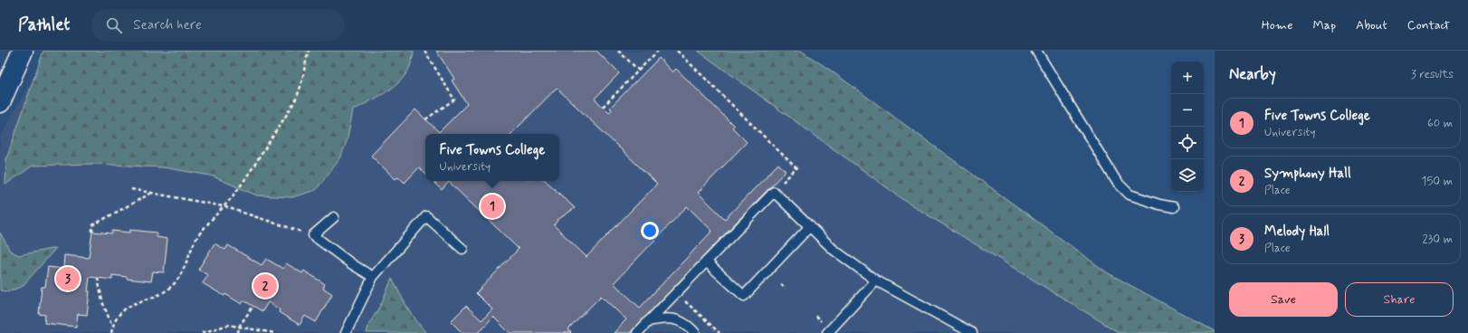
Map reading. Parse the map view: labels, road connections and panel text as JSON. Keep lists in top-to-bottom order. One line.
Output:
{"page":{"header":"Pathlet","search":"Search here","nav":["Home","Map","About","Contact"],"heading":["Nearby","3 results"],"map_buttons":["+","−"],"list":[{"mark":"1","name":"Five Towns College","note":"University","value":"60 m"},{"mark":"2","name":"Symphony Hall","note":"Place","value":"150 m"},{"mark":"3","name":"Melody Hall","note":"Place","value":"230 m"}],"popup":["Five Towns College","University"],"pins":["1","3","2"],"buttons":["Save","Share"]}}
